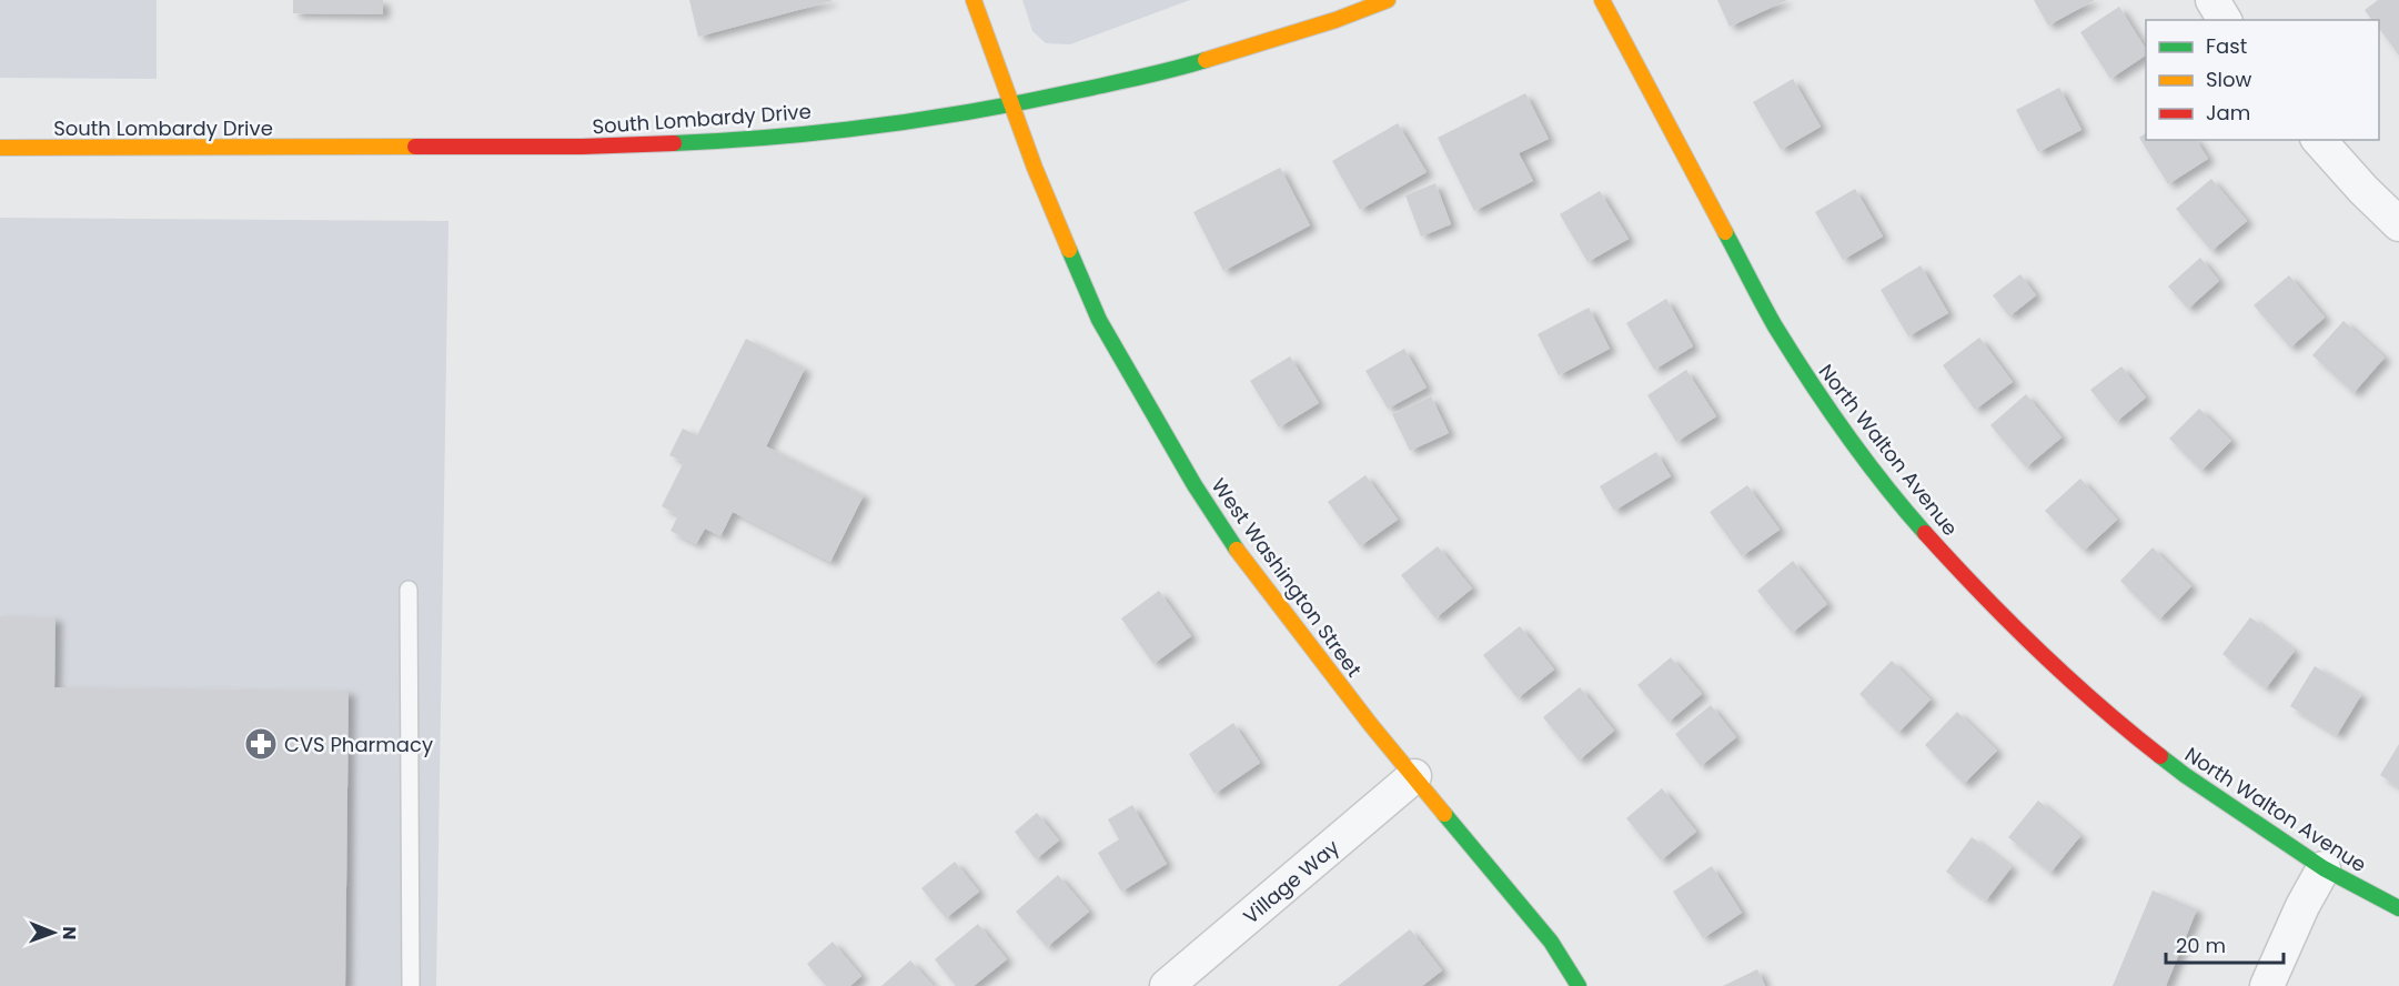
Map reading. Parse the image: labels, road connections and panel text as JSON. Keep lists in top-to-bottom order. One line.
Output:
{"streets":{"street":["South Lombardy Drive","North Walton Avenue","West Washington Street","Village Way"]},"crossings":[["South Lombardy Drive","West Washington Street"],["West Washington Street","Village Way"]],"places":{"pharmacy":["CVS Pharmacy"]},"legend":["Fast","Slow","Jam"],"scale_bar":"20 m","north":"right"}
